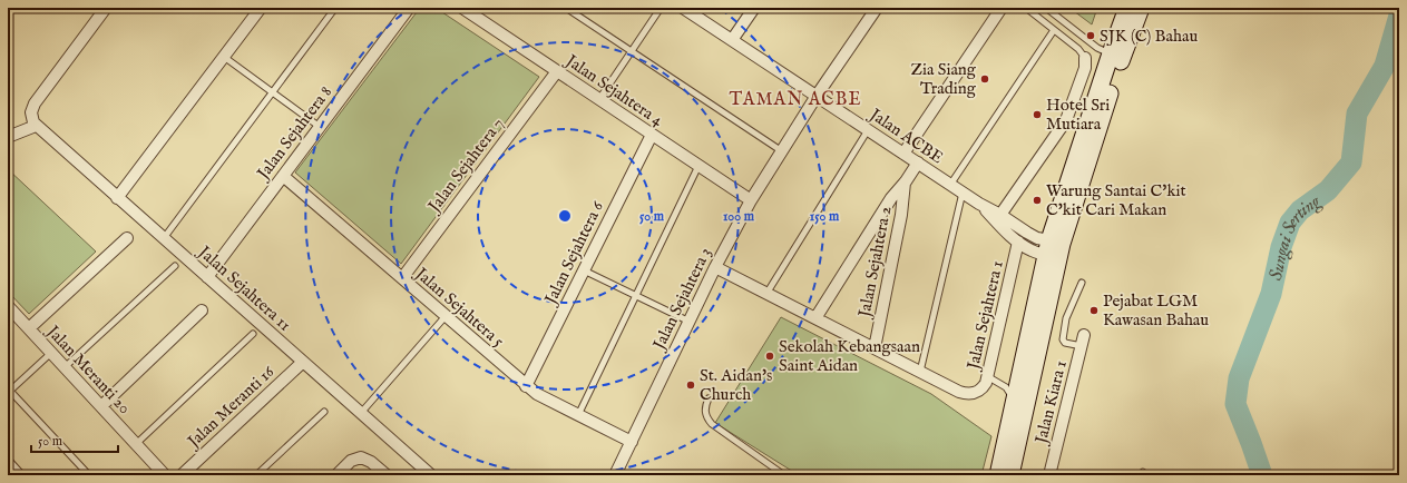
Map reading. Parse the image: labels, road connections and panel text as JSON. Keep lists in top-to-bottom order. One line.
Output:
{"streets":{"street":["Jalan Sejahtera 4","Jalan Sejahtera 8","Jalan ACBE","Jalan Sejahtera 7","Jalan Sejahtera 6","Jalan Sejahtera 2","Jalan Sejahtera 11","Jalan Sejahtera 3","Jalan Sejahtera 5","Jalan Sejahtera 1","Jalan Meranti 20","Jalan Kiara 1","Jalan Meranti 16"]},"crossings":[["Jalan Sejahtera 4","Jalan Sejahtera 7"],["Jalan Sejahtera 4","Jalan Sejahtera 6"],["Jalan Sejahtera 4","Jalan Sejahtera 3"],["Jalan Sejahtera 8","Jalan Sejahtera 11"],["Jalan Sejahtera 8","Jalan Sejahtera 5"],["Jalan ACBE","Jalan Sejahtera 2"],["Jalan ACBE","Jalan Sejahtera 3"],["Jalan ACBE","Jalan Sejahtera 1"],["Jalan Sejahtera 7","Jalan Sejahtera 5"],["Jalan Sejahtera 6","Jalan Sejahtera 5"],["Jalan Sejahtera 11","Jalan Meranti 16"],["Jalan Sejahtera 3","Jalan Sejahtera 5"]],"districts":["TAMAN ACBE"],"water":["Sungai Serting"],"places":["SJK (C) Bahau","Zia Siang Trading","Hotel Sri Mutiara","Warung Santai C'kit C'kit Cari Makan","Pejabat LGM Kawasan Bahau","Sekolah Kebangsaan Saint Aidan","St. Aidan's Church"],"scale_bar":"50 m","rings":["50 m","100 m","150 m"]}
